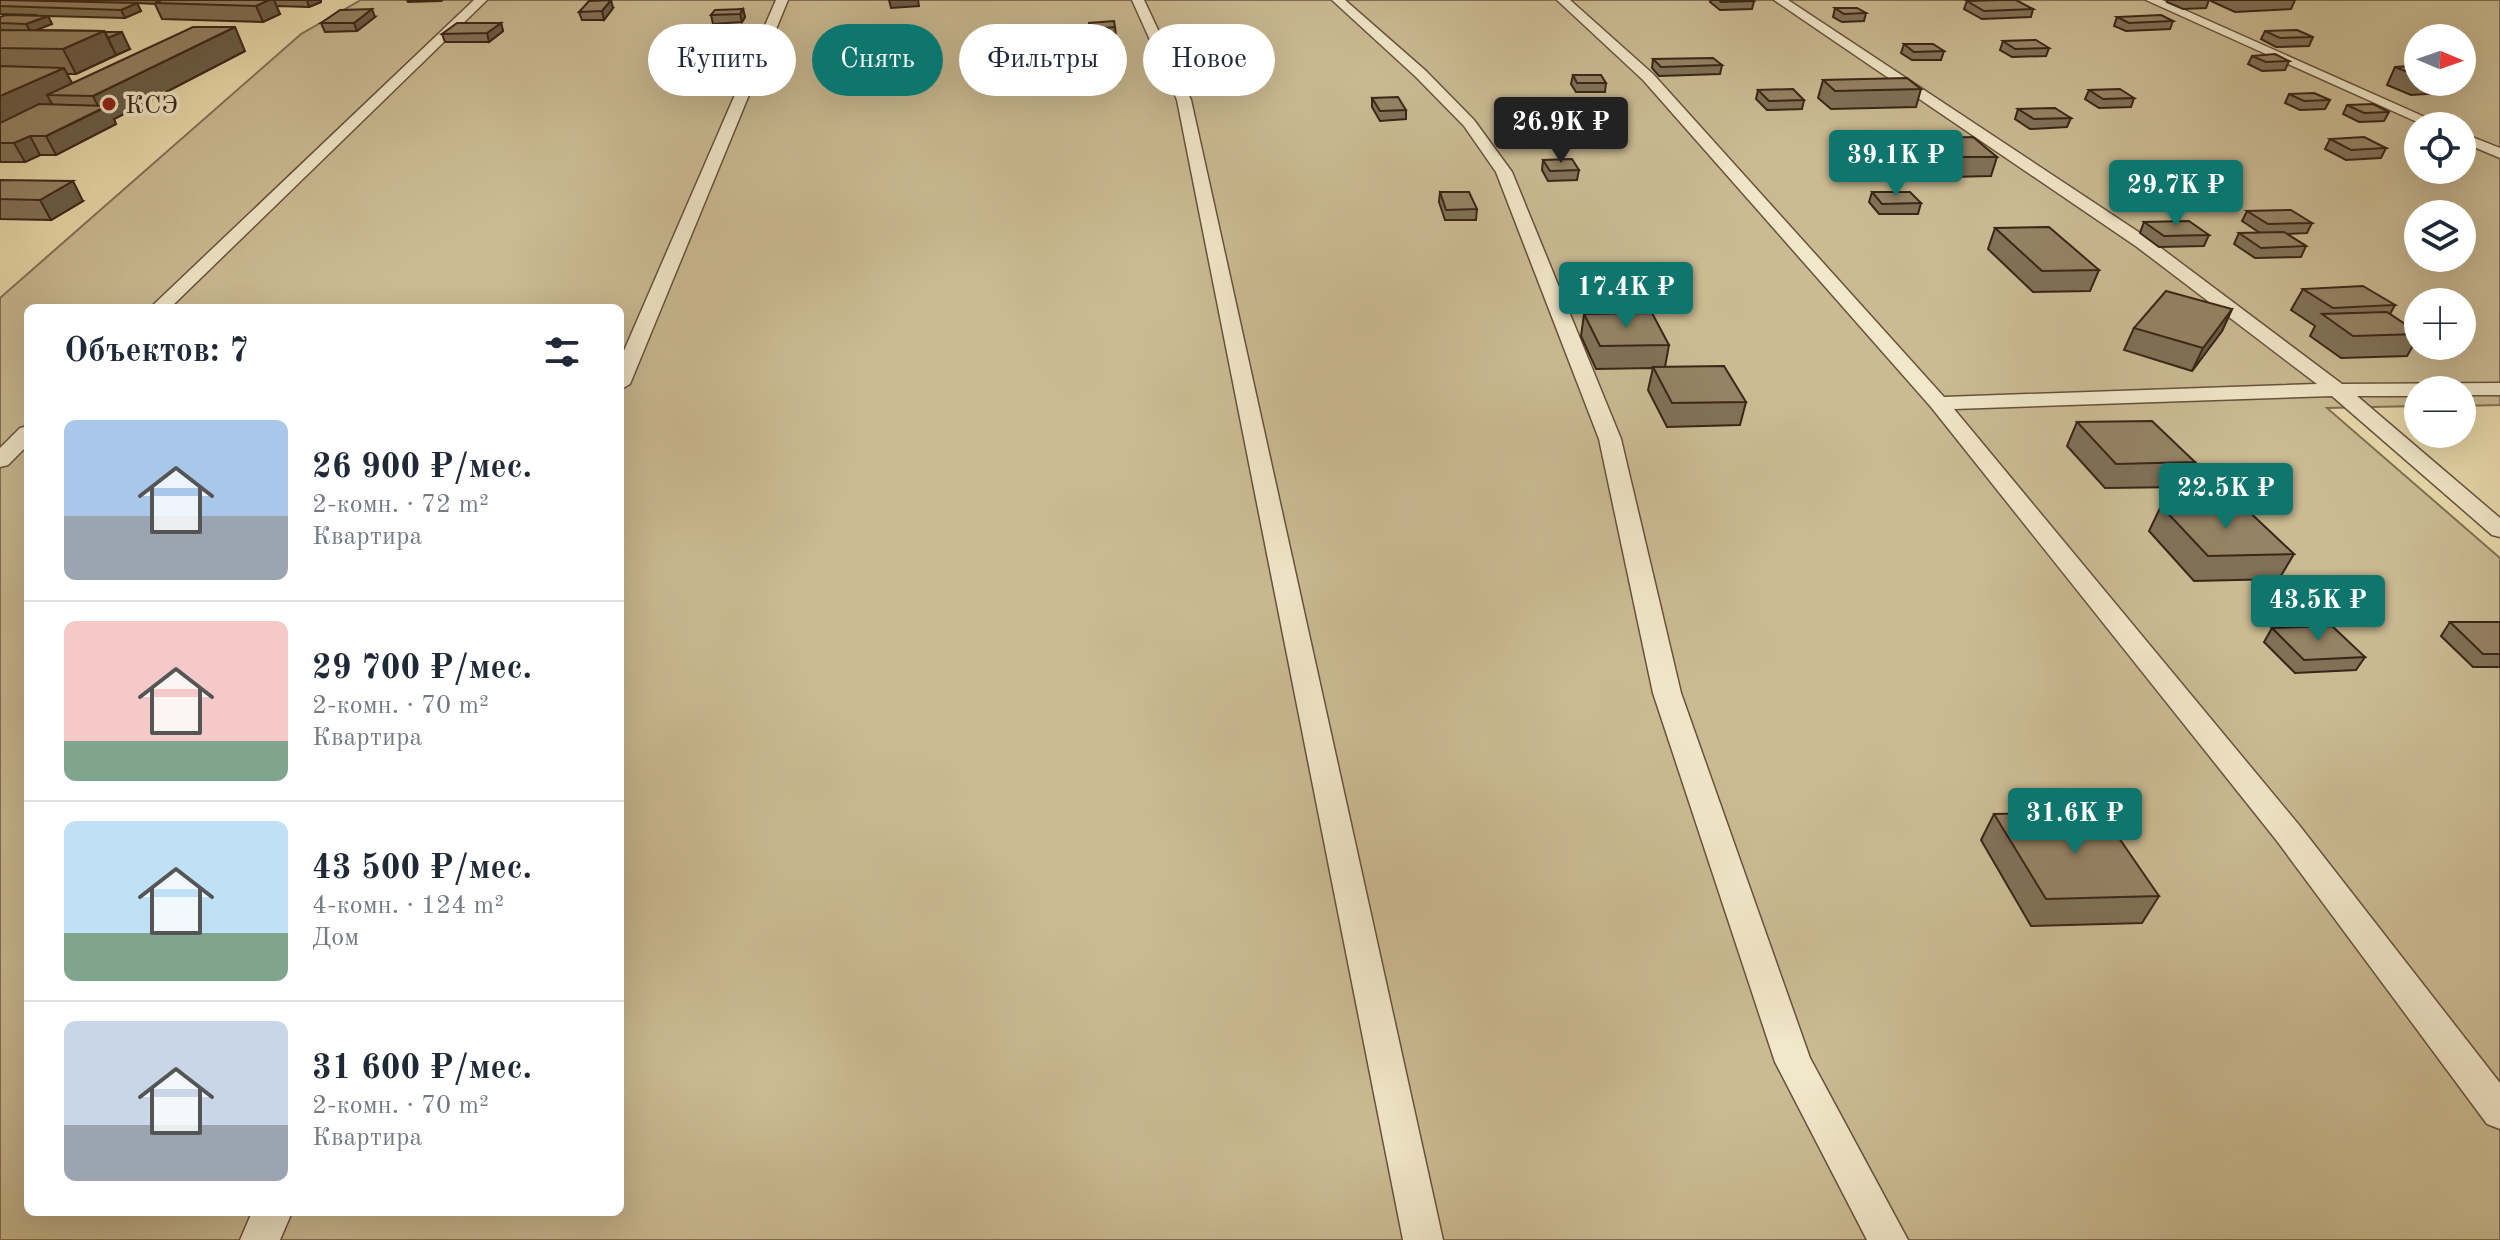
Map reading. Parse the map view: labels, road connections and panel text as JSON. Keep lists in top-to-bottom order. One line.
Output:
{"places":["КСЭ"],"north":"right","page":{"map_buttons":["+","−"],"chip":["Купить","Снять","Фильтры","Новое"],"price":["26.9K ₽","39.1K ₽","29.7K ₽","17.4K ₽","22.5K ₽","43.5K ₽","31.6K ₽"],"heading":"Объектов: 7","list":[{"name":"26 900 ₽/мес.","note":"2-комн. · 72 m² · Квартира"},{"name":"29 700 ₽/мес.","note":"2-комн. · 70 m² · Квартира"},{"name":"43 500 ₽/мес.","note":"4-комн. · 124 m² · Дом"},{"name":"31 600 ₽/мес.","note":"2-комн. · 70 m² · Квартира"}]}}
